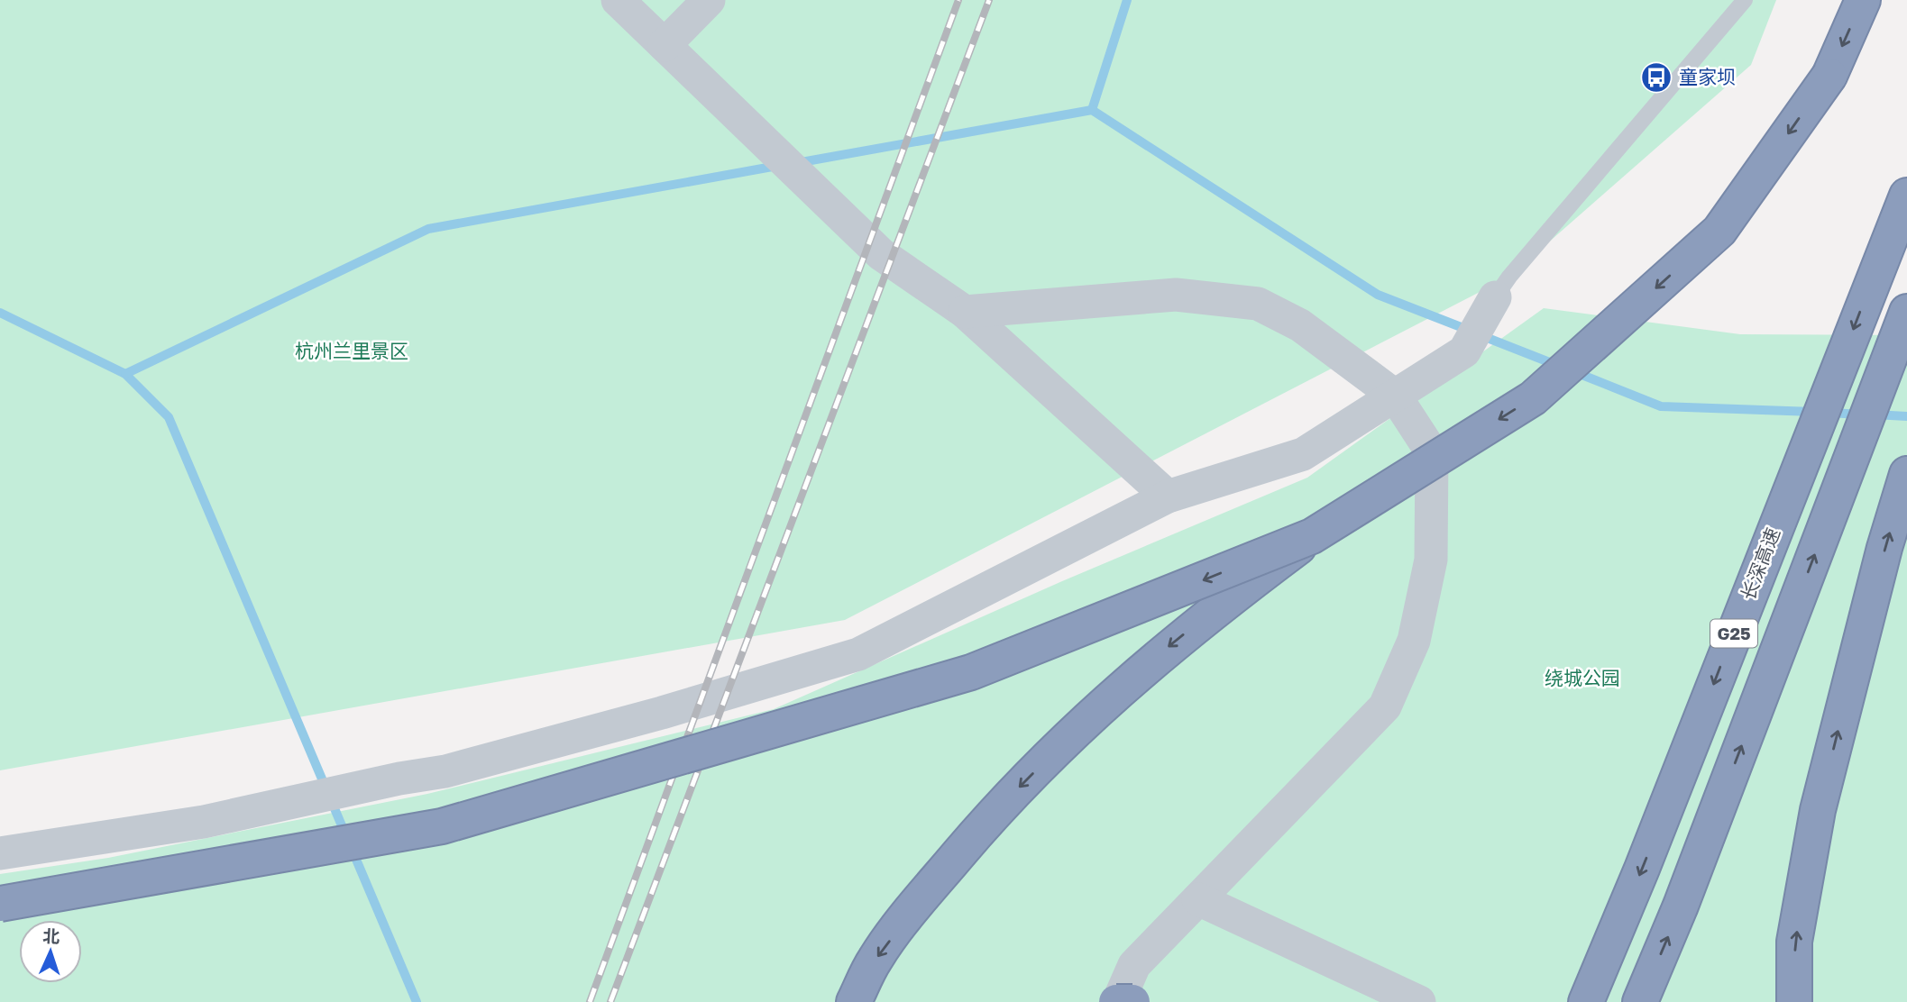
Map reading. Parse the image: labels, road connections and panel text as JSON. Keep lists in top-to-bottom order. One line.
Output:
{"streets":{"highway":["长深高速","G25"]},"parks":["杭州兰里景区","绕城公园"],"places":{"bus stop":["童家坝"]},"north":"top"}
